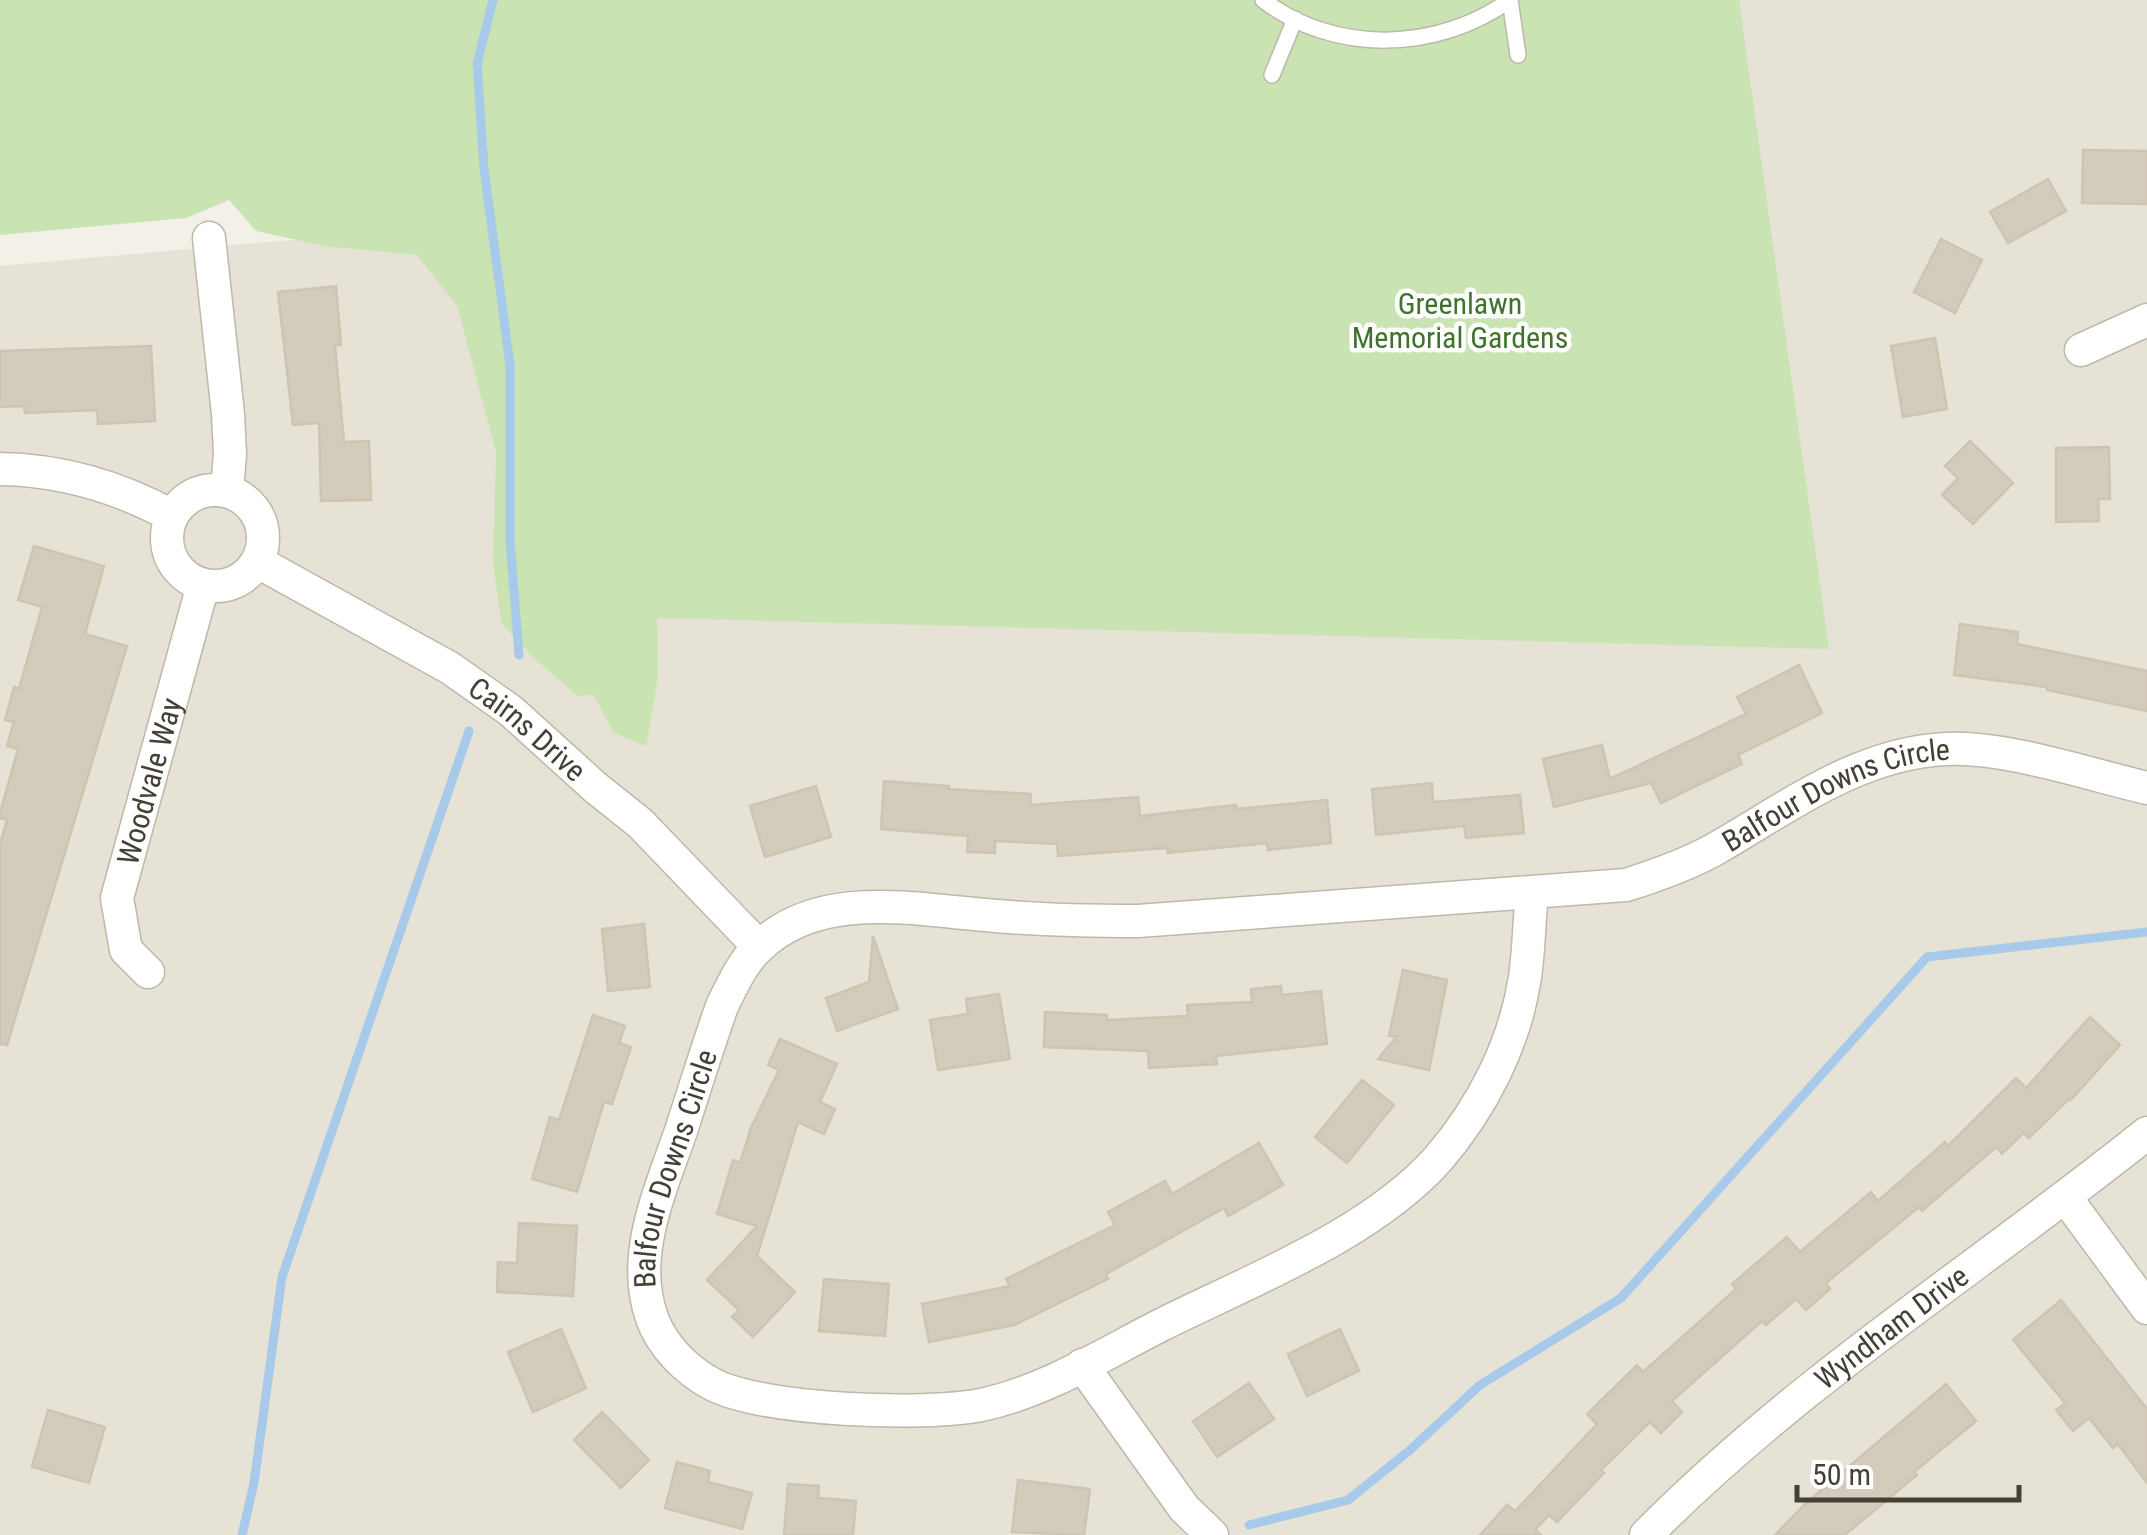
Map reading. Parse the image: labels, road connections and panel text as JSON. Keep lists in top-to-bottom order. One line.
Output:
{"streets":{"street":["Cairns Drive","Woodvale Way","Balfour Downs Circle","Wyndham Drive"]},"crossings":[["Cairns Drive","Woodvale Way"],["Cairns Drive","Balfour Downs Circle"]],"parks":["Greenlawn Memorial Gardens"],"scale_bar":"50 m"}
